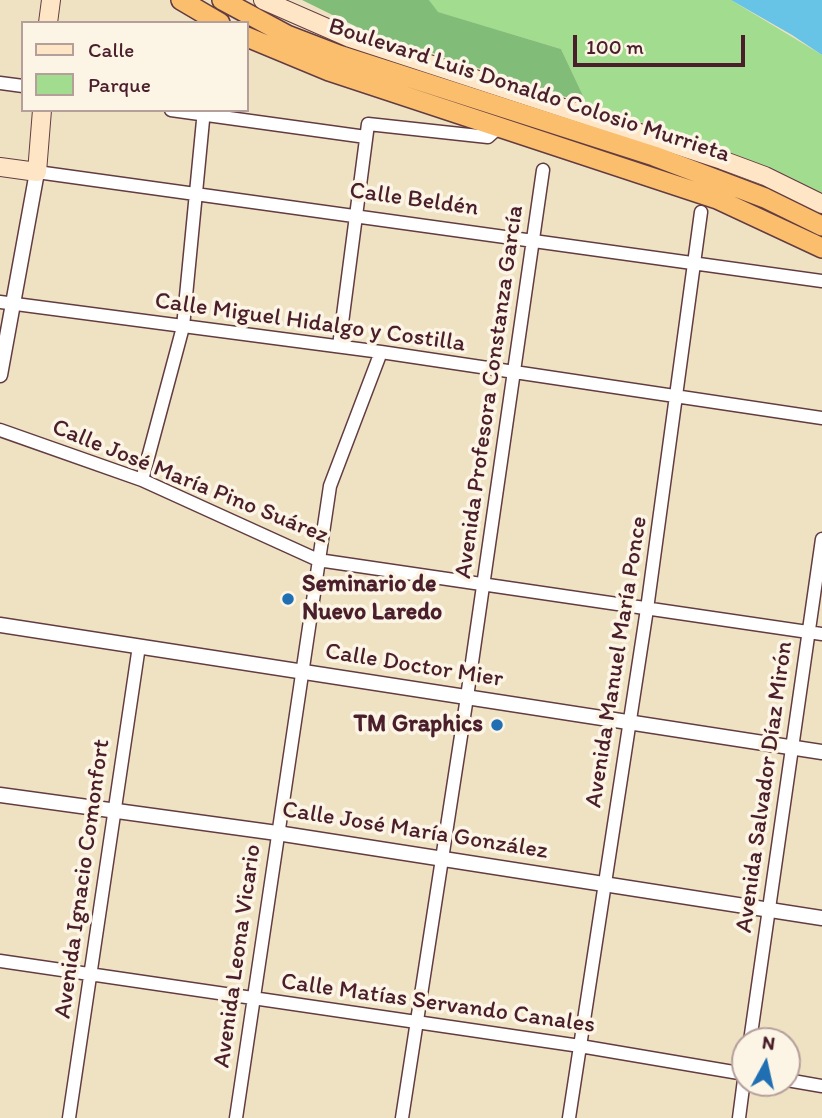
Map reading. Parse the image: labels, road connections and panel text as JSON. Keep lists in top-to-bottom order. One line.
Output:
{"streets":{"highway":["Boulevard Luis Donaldo Colosio Murrieta"],"main road":["Calle Beldén"],"street":["Calle Miguel Hidalgo y Costilla","Avenida Profesora Constanza García","Calle José María Pino Suárez","Avenida Manuel María Ponce","Calle Doctor Mier","Avenida Salvador Díaz Mirón","Calle José María González","Avenida Ignacio Comonfort","Avenida Leona Vicario","Calle Matías Servando Canales"]},"crossings":[["Calle Beldén","Avenida Profesora Constanza García"],["Calle Beldén","Avenida Manuel María Ponce"],["Calle Miguel Hidalgo y Costilla","Avenida Profesora Constanza García"],["Calle Miguel Hidalgo y Costilla","Avenida Manuel María Ponce"],["Calle Miguel Hidalgo y Costilla","Avenida Leona Vicario"],["Avenida Profesora Constanza García","Calle José María Pino Suárez"],["Avenida Profesora Constanza García","Calle Doctor Mier"],["Avenida Profesora Constanza García","Calle José María González"],["Avenida Profesora Constanza García","Calle Matías Servando Canales"],["Calle José María Pino Suárez","Avenida Manuel María Ponce"],["Calle José María Pino Suárez","Avenida Salvador Díaz Mirón"],["Calle José María Pino Suárez","Avenida Leona Vicario"],["Avenida Manuel María Ponce","Calle Doctor Mier"],["Avenida Manuel María Ponce","Calle José María González"],["Avenida Manuel María Ponce","Calle Matías Servando Canales"],["Calle Doctor Mier","Avenida Salvador Díaz Mirón"],["Calle Doctor Mier","Avenida Ignacio Comonfort"],["Calle Doctor Mier","Avenida Leona Vicario"],["Avenida Salvador Díaz Mirón","Calle José María González"],["Calle José María González","Avenida Ignacio Comonfort"],["Calle José María González","Avenida Leona Vicario"],["Avenida Ignacio Comonfort","Calle Matías Servando Canales"],["Avenida Leona Vicario","Calle Matías Servando Canales"]],"places":["Seminario de Nuevo Laredo","TM Graphics"],"legend":["Calle","Parque"],"scale_bar":"100 m","north":"top"}
